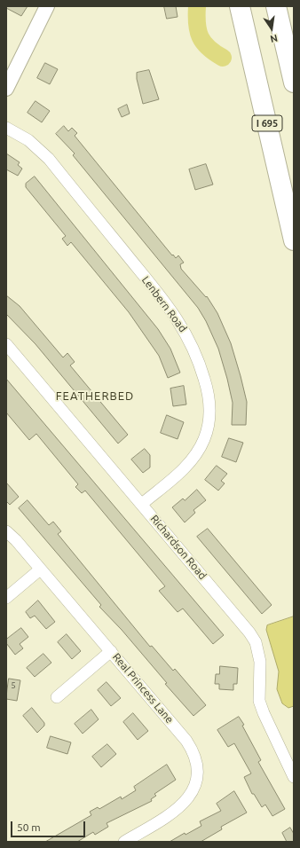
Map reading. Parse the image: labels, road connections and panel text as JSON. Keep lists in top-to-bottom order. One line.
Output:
{"streets":{"highway":["I 695"],"street":["Lenbern Road","Richardson Road","Real Princess Lane"]},"crossings":[["Lenbern Road","Richardson Road"]],"districts":["FEATHERBED"],"house_numbers":["5"],"scale_bar":"50 m","north":"bottom"}
